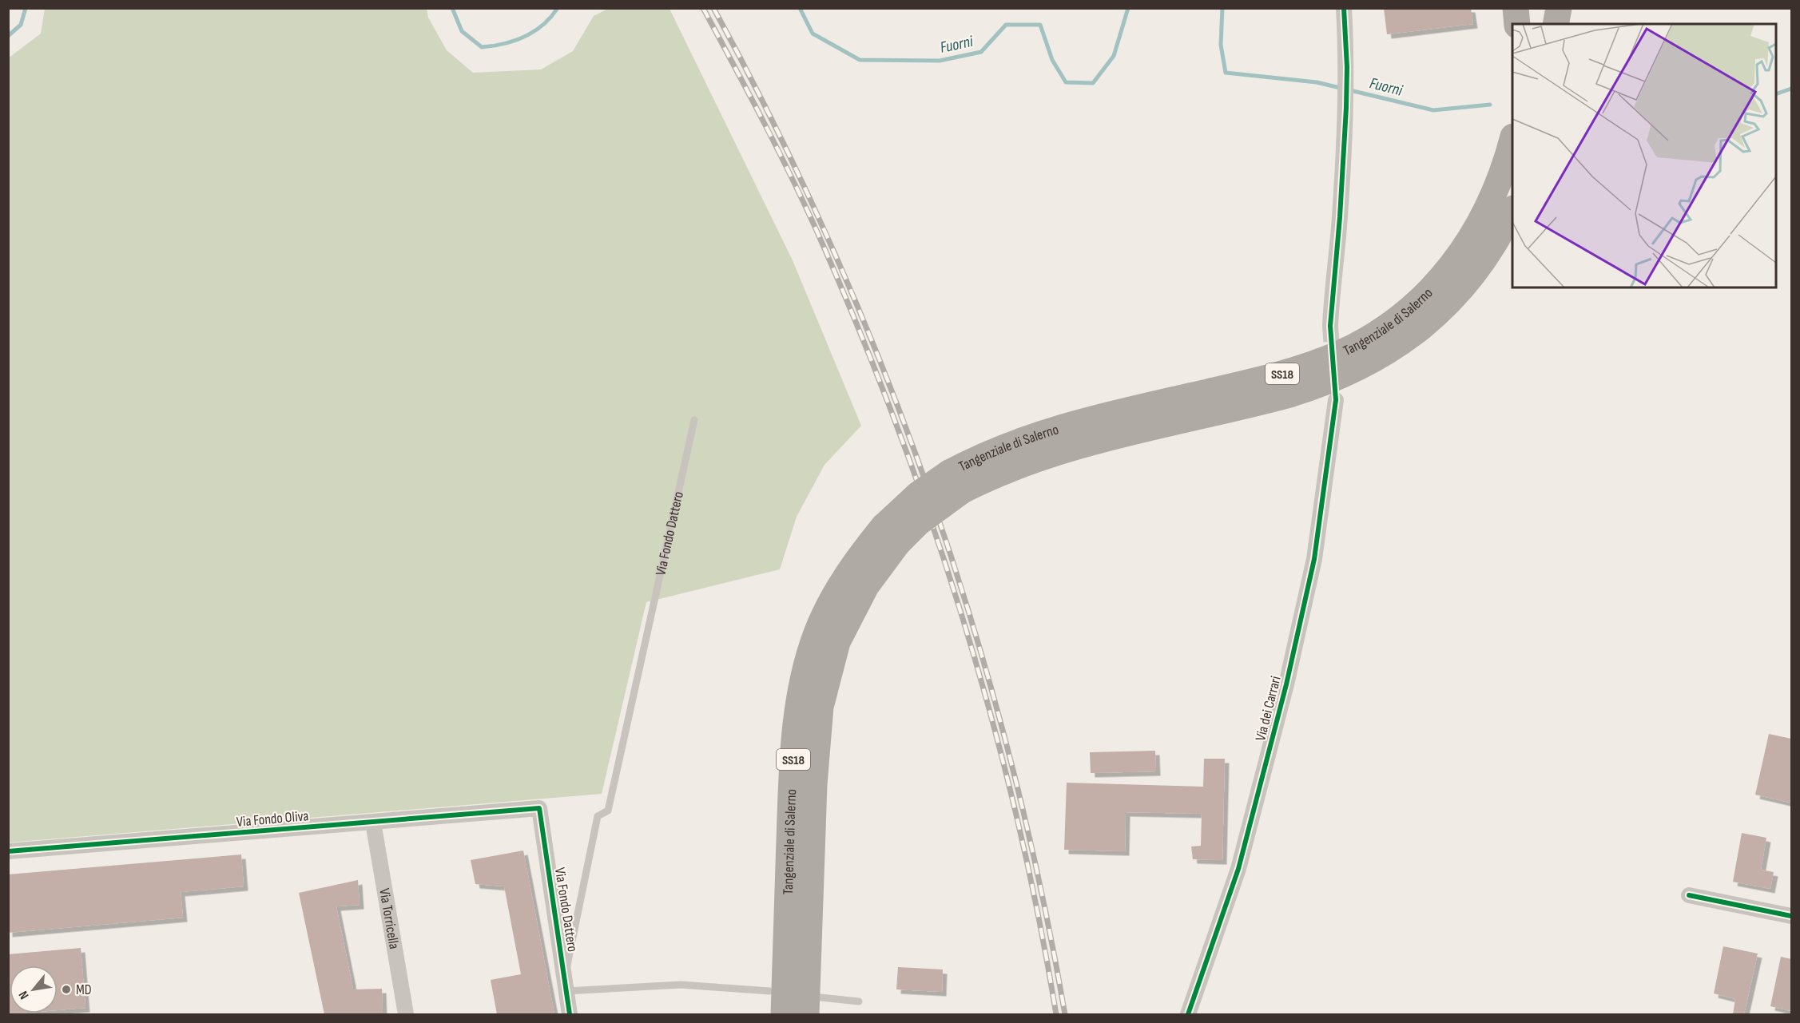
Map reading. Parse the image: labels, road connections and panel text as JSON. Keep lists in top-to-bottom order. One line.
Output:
{"streets":{"highway":["Tangenziale di Salerno","SS18"],"street":["Via Fondo Dattero","Via dei Carrari","Via Fondo Oliva","Via Torricella"]},"crossings":[["Via Fondo Dattero","Via Fondo Oliva"],["Via Fondo Oliva","Via Torricella"]],"water":["Fuorni"],"places":["MD"],"north":"bottom left"}
